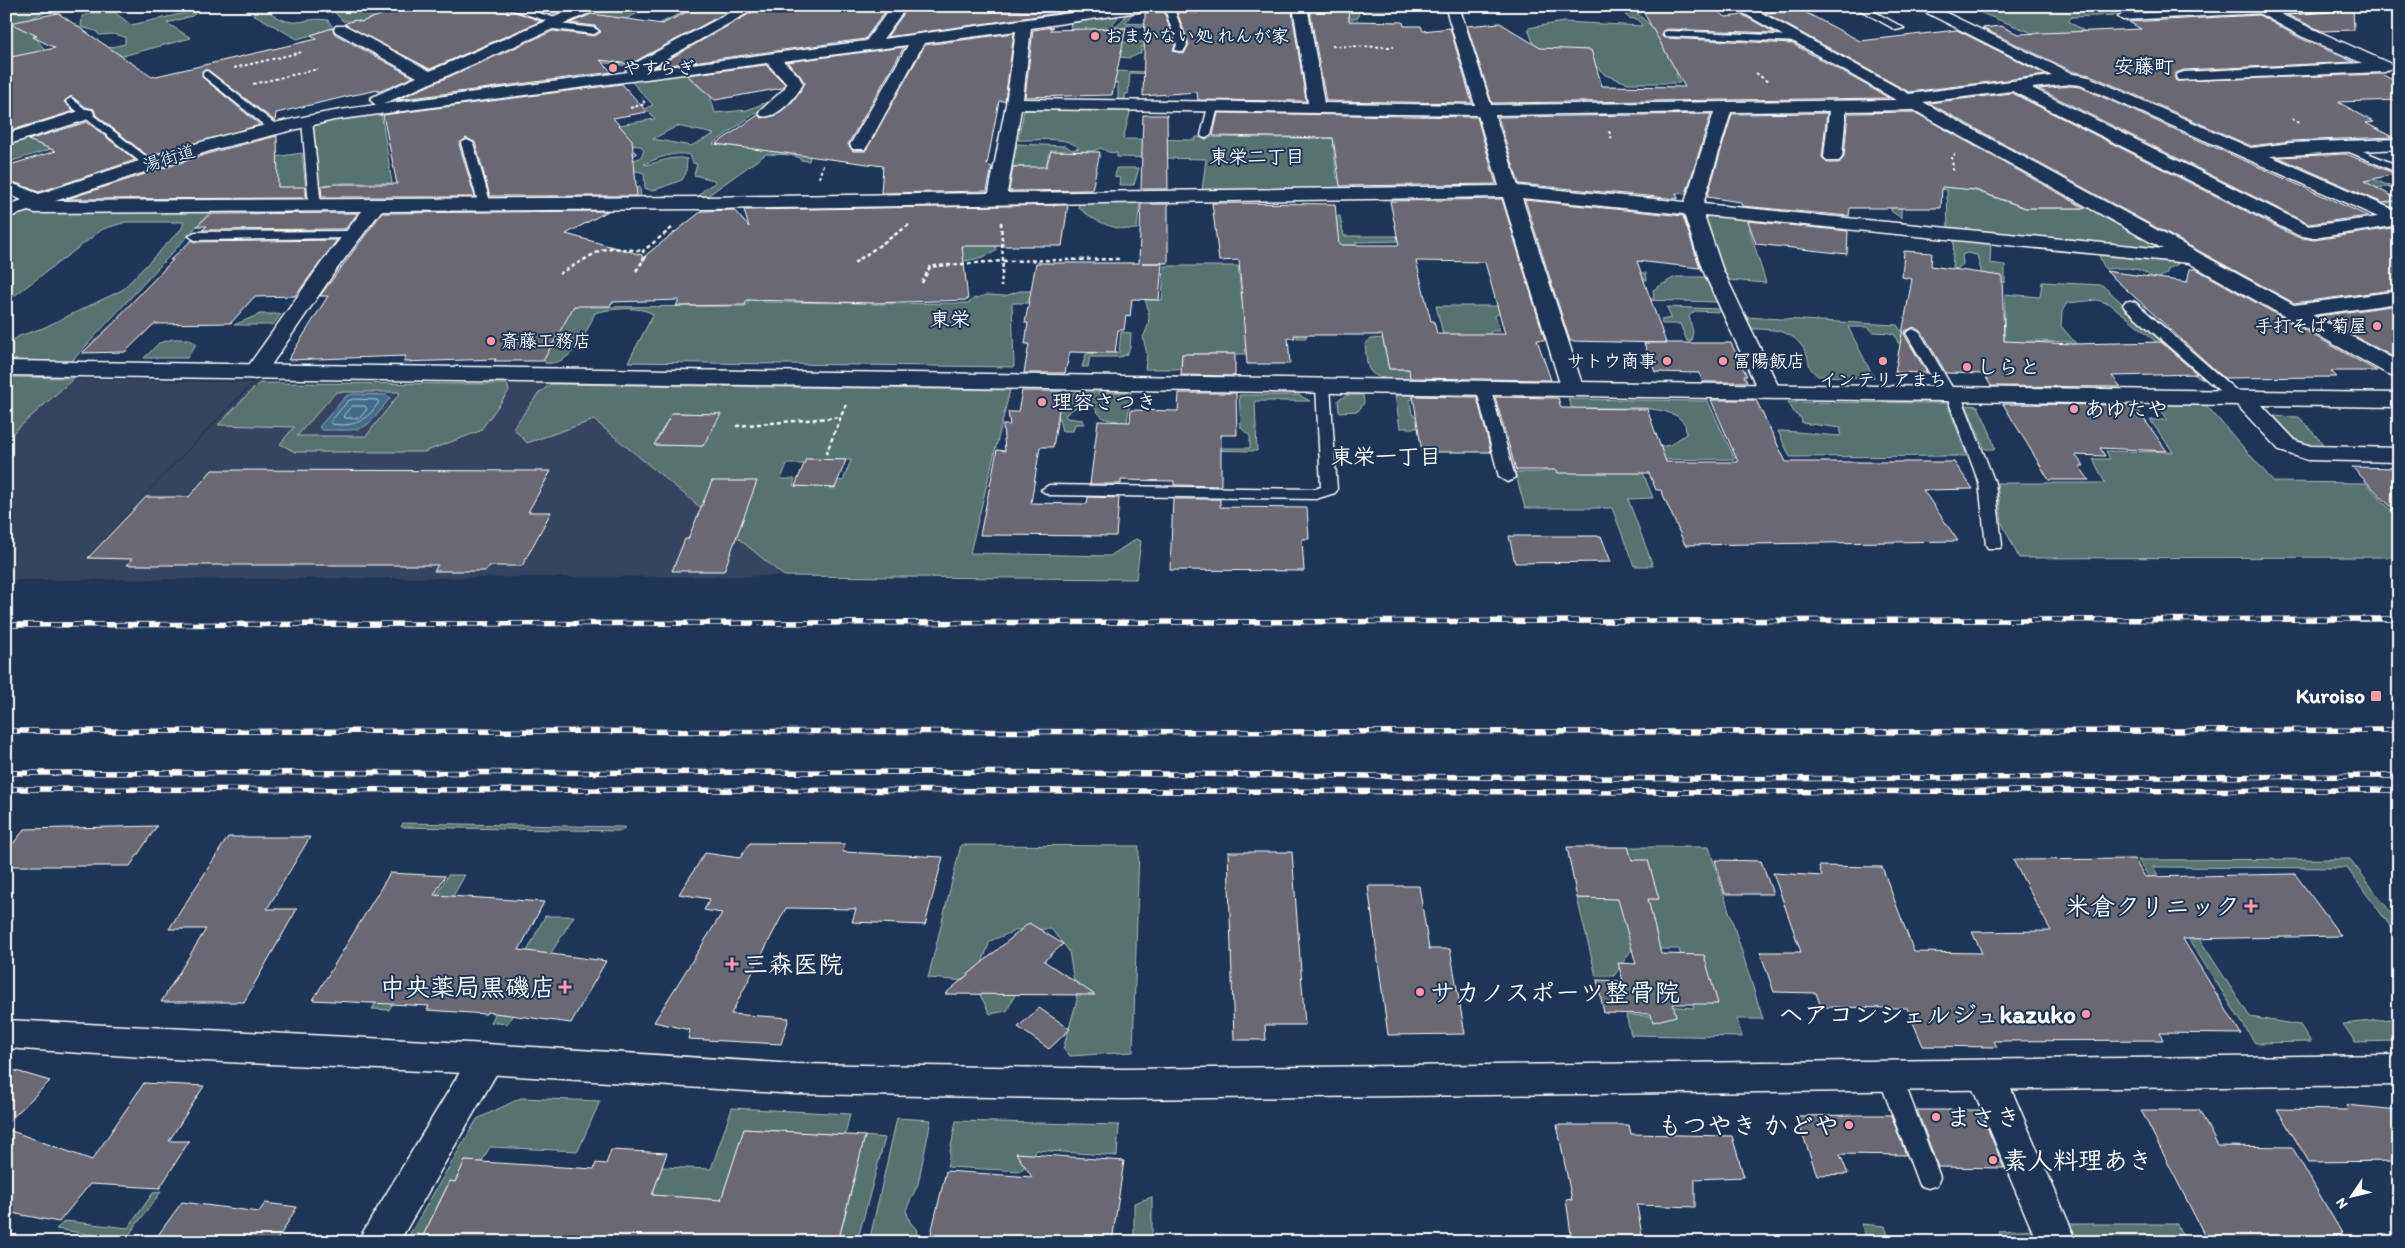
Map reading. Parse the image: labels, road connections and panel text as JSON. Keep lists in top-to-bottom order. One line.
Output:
{"streets":{"street":["湯街道"]},"districts":["安藤町","東栄二丁目","東栄","東栄一丁目"],"places":{"other":["おまかない処 れんが家","やすらぎ","手打そば 菊屋","斎藤工務店","サトウ商事","冨陽飯店","インテリアまち","しらと","理容さつき","あゆたや","サカノスポーツ整骨院","ヘアコンシェルジュkazuko","まさき","もつやき かどや","素人料理あき"],"transit":["Kuroiso"],"health":["米倉クリニック","三森医院","中央薬局黒磯店"]},"north":"bottom left"}
